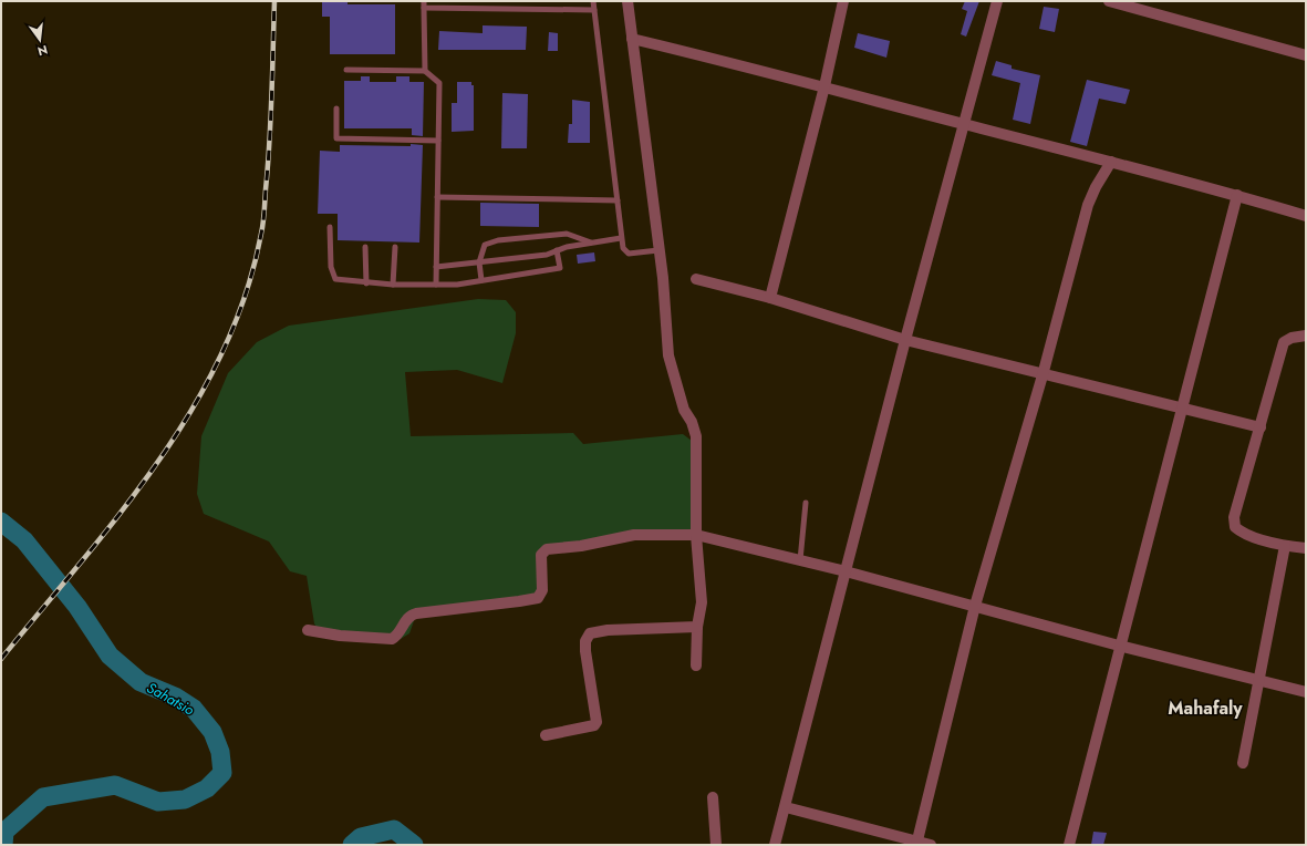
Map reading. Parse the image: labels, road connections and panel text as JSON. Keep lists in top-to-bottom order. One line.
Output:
{"districts":["Mahafaly"],"water":["Sahatsio"],"north":"bottom"}
